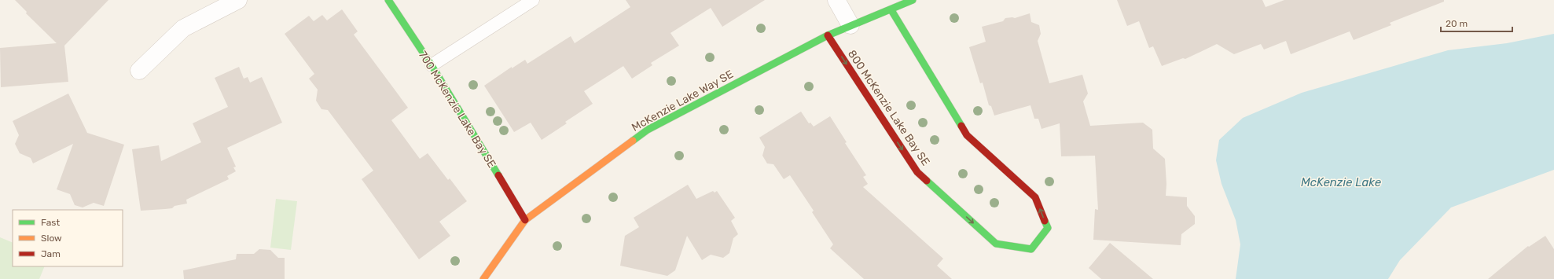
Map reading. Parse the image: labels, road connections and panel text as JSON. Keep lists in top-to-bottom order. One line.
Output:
{"streets":{"street":["McKenzie Lake Way SE","800 McKenzie Lake Bay SE","700 McKenzie Lake Bay SE"]},"crossings":[["McKenzie Lake Way SE","800 McKenzie Lake Bay SE"],["McKenzie Lake Way SE","700 McKenzie Lake Bay SE"]],"water":["McKenzie Lake"],"legend":["Fast","Slow","Jam"],"scale_bar":"20 m"}
